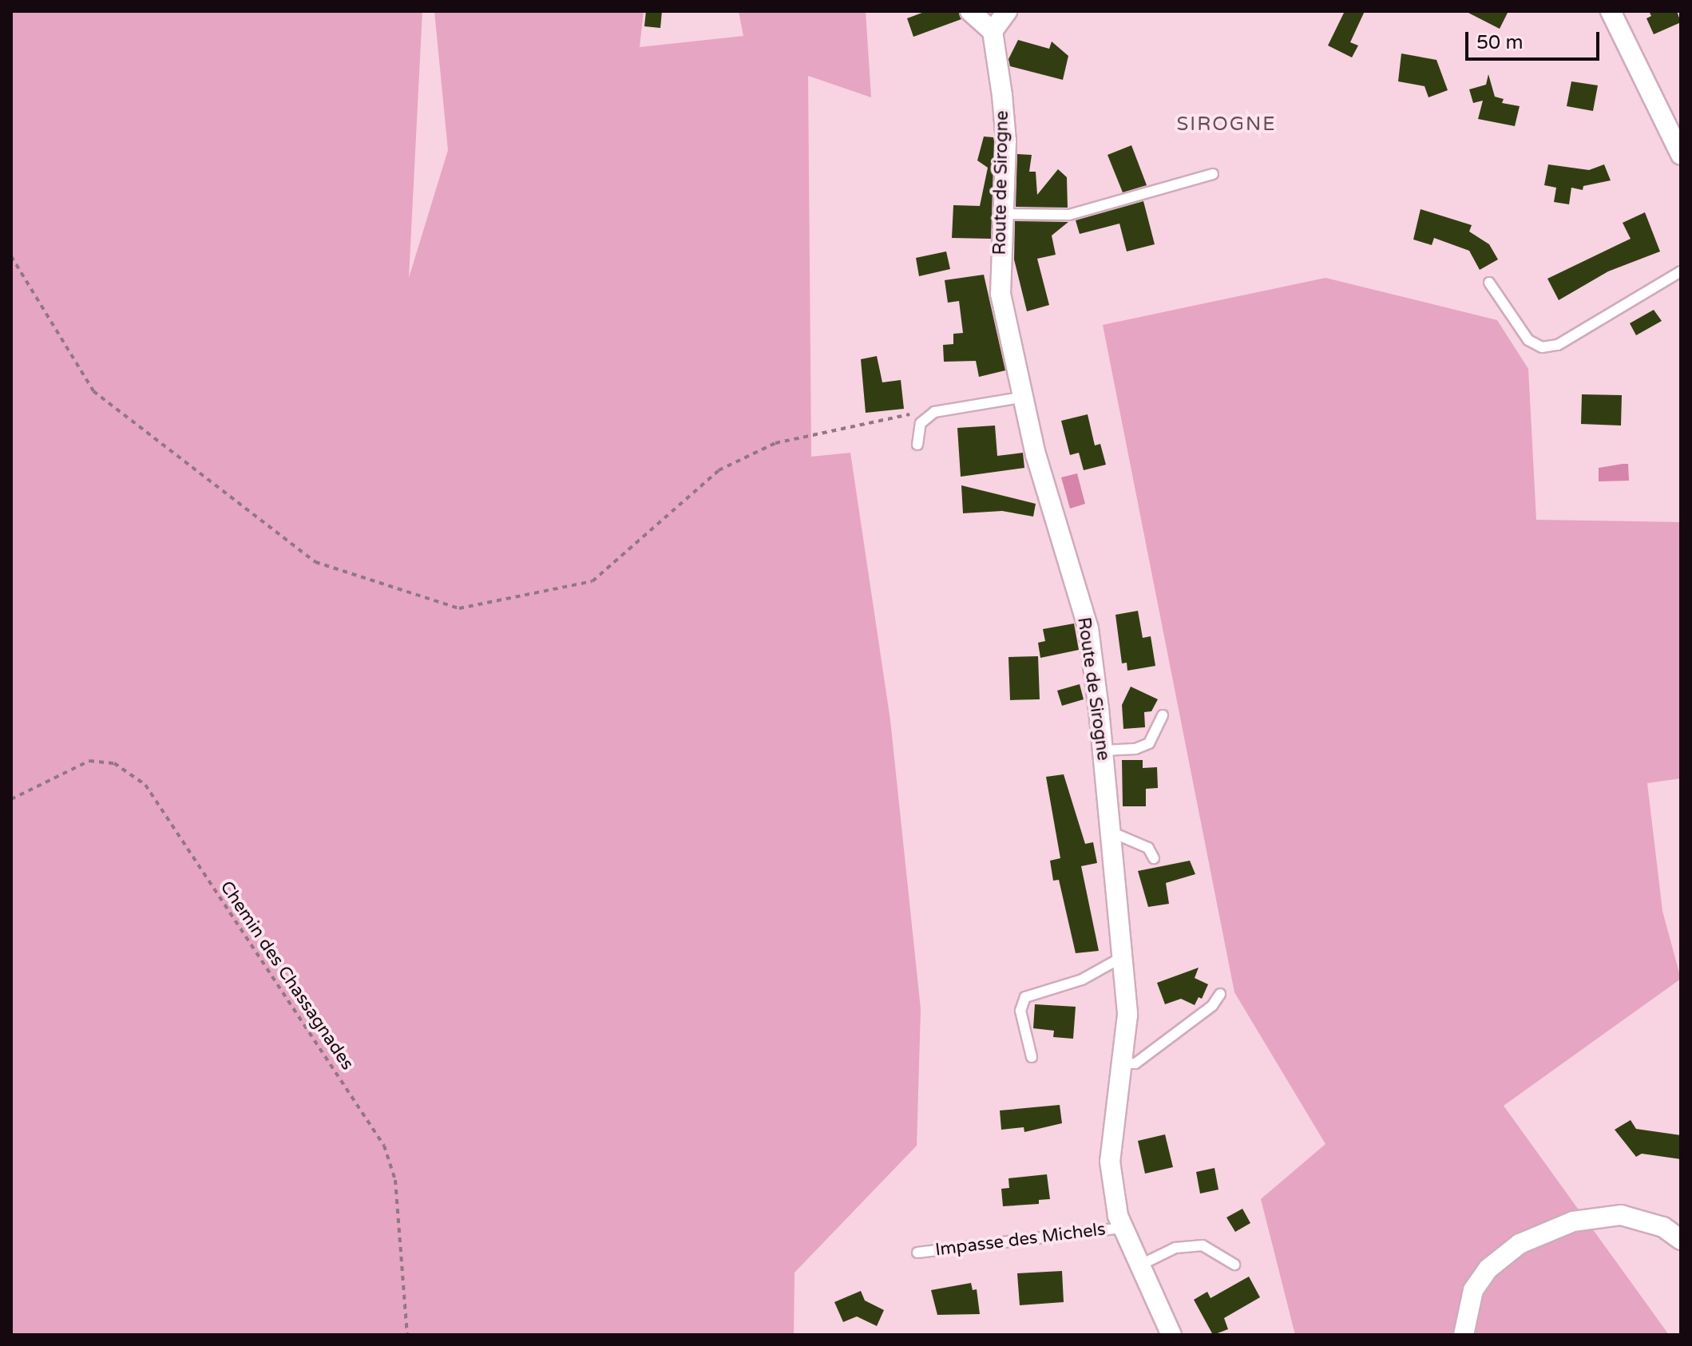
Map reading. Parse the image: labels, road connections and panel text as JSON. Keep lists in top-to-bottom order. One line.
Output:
{"streets":{"street":["Route de Sirogne"],"lane":["Impasse des Michels"],"path":["Chemin des Chassagnades"]},"crossings":[["Route de Sirogne","Impasse des Michels"]],"districts":["SIROGNE"],"scale_bar":"50 m"}
